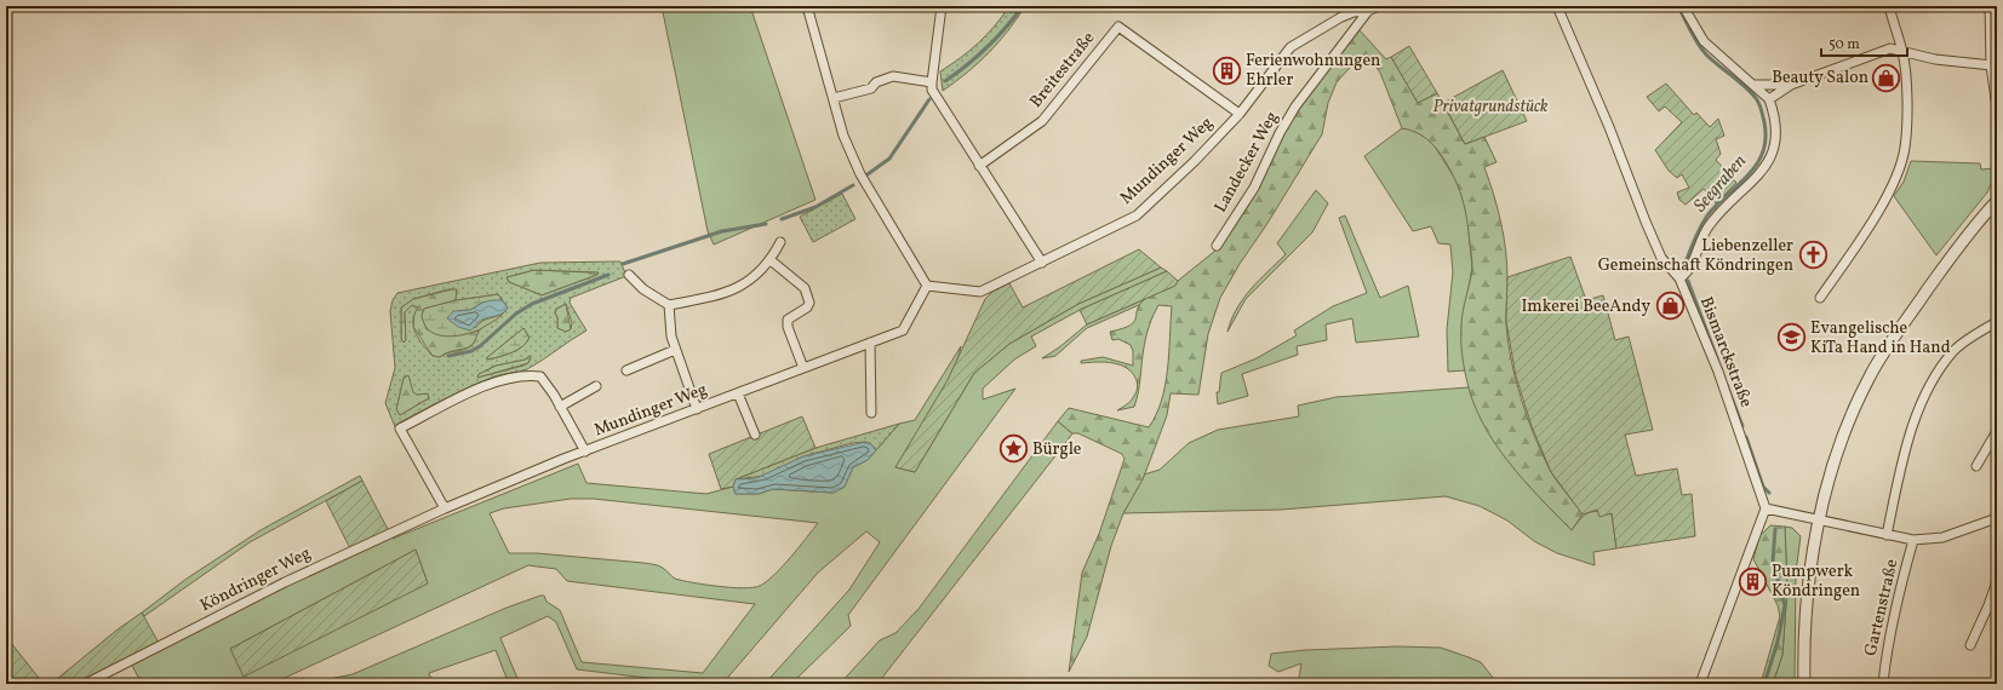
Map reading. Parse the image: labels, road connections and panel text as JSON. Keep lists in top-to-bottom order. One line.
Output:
{"streets":{"street":["Breitestraße","Mundinger Weg","Landecker Weg","Bismarckstraße","Köndringer Weg","Gartenstraße"]},"crossings":[["Breitestraße","Mundinger Weg"],["Mundinger Weg","Landecker Weg"],["Mundinger Weg","Köndringer Weg"],["Bismarckstraße","Gartenstraße"]],"water":["Seegraben"],"parks":["Privatgrundstück"],"places":{"building":["Ferienwohnungen Ehrler","Pumpwerk Köndringen"],"shop":["Beauty Salon","Imkerei BeeAndy"],"church":["Liebenzeller Gemeinschaft Köndringen"],"school or university":["Evangelische KiTa Hand in Hand"],"place":["Bürgle"]},"scale_bar":"50 m"}
